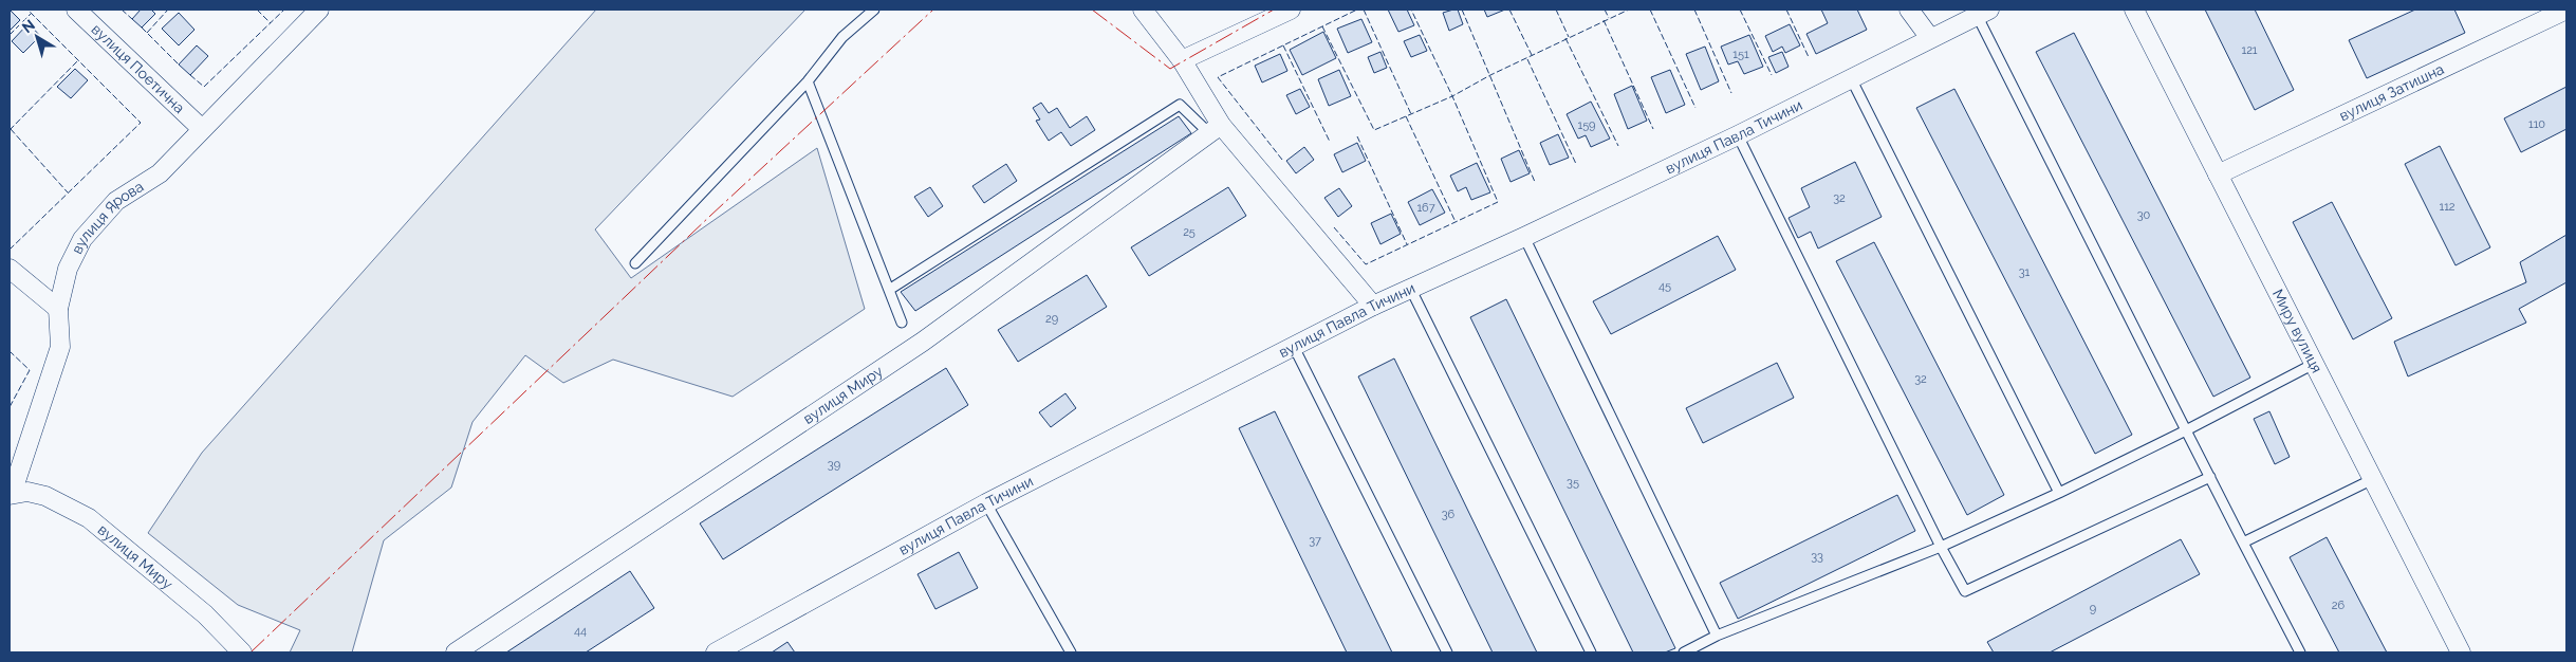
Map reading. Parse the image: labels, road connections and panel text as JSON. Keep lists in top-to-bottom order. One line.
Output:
{"streets":{"street":["вулиця Поетична","вулиця Затишна","вулиця Павла Тичини","вулиця Ярова","Миру вулиця","вулиця Миру"]},"crossings":[["вулиця Поетична","вулиця Ярова"],["вулиця Затишна","Миру вулиця"],["вулиця Ярова","вулиця Миру"]],"house_numbers":["121","151","110","159","32","112","167","30","25","31","45","29","32","39","35","36","37","33","26","9","44"],"north":"top left"}
